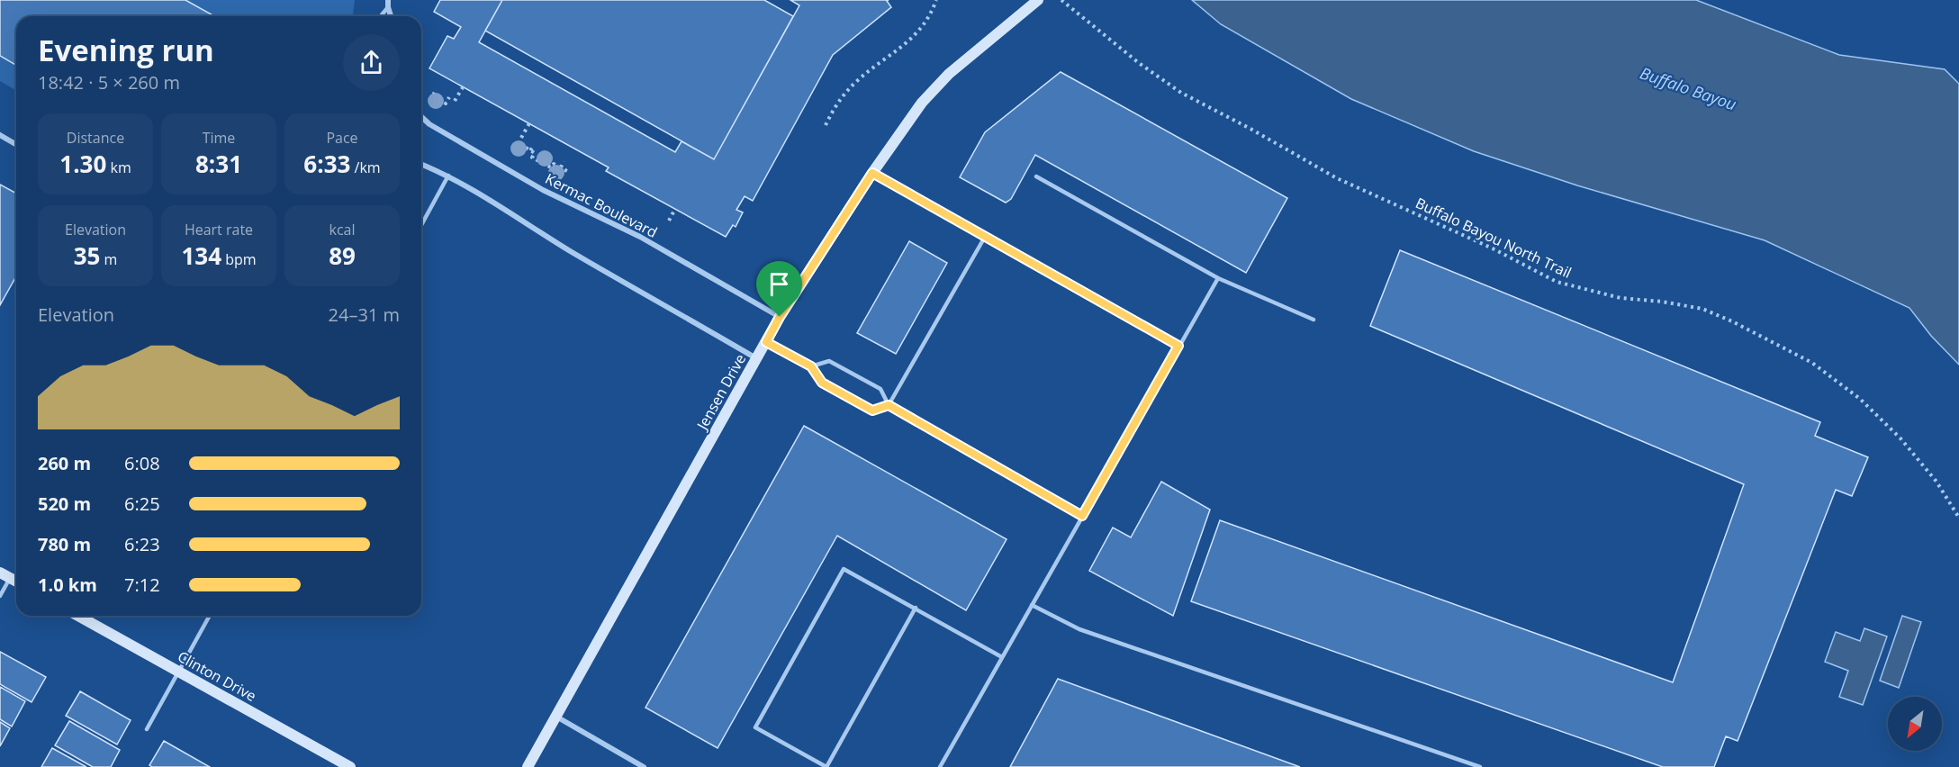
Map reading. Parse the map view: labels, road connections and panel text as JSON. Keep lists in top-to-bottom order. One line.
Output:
{"streets":{"main road":["Jensen Drive","Clinton Drive"],"street":["Kermac Boulevard"],"path":["Buffalo Bayou North Trail"]},"crossings":[["Kermac Boulevard","Jensen Drive"]],"water":["Buffalo Bayou"],"north":"bottom left","page":{"heading":["Evening run","18:42 · 5 × 260 m"],"stats":[["Distance","1.30 km"],["Time","8:31"],["Pace","6:33 /km"],["Elevation","35 m"],["Heart rate","134 bpm"],["kcal","89"]],"chart":["Elevation","24–31 m"],"list":[{"name":"260 m","note":"6:08"},{"name":"520 m","note":"6:25"},{"name":"780 m","note":"6:23"},{"name":"1.0 km","note":"7:12"}]}}
